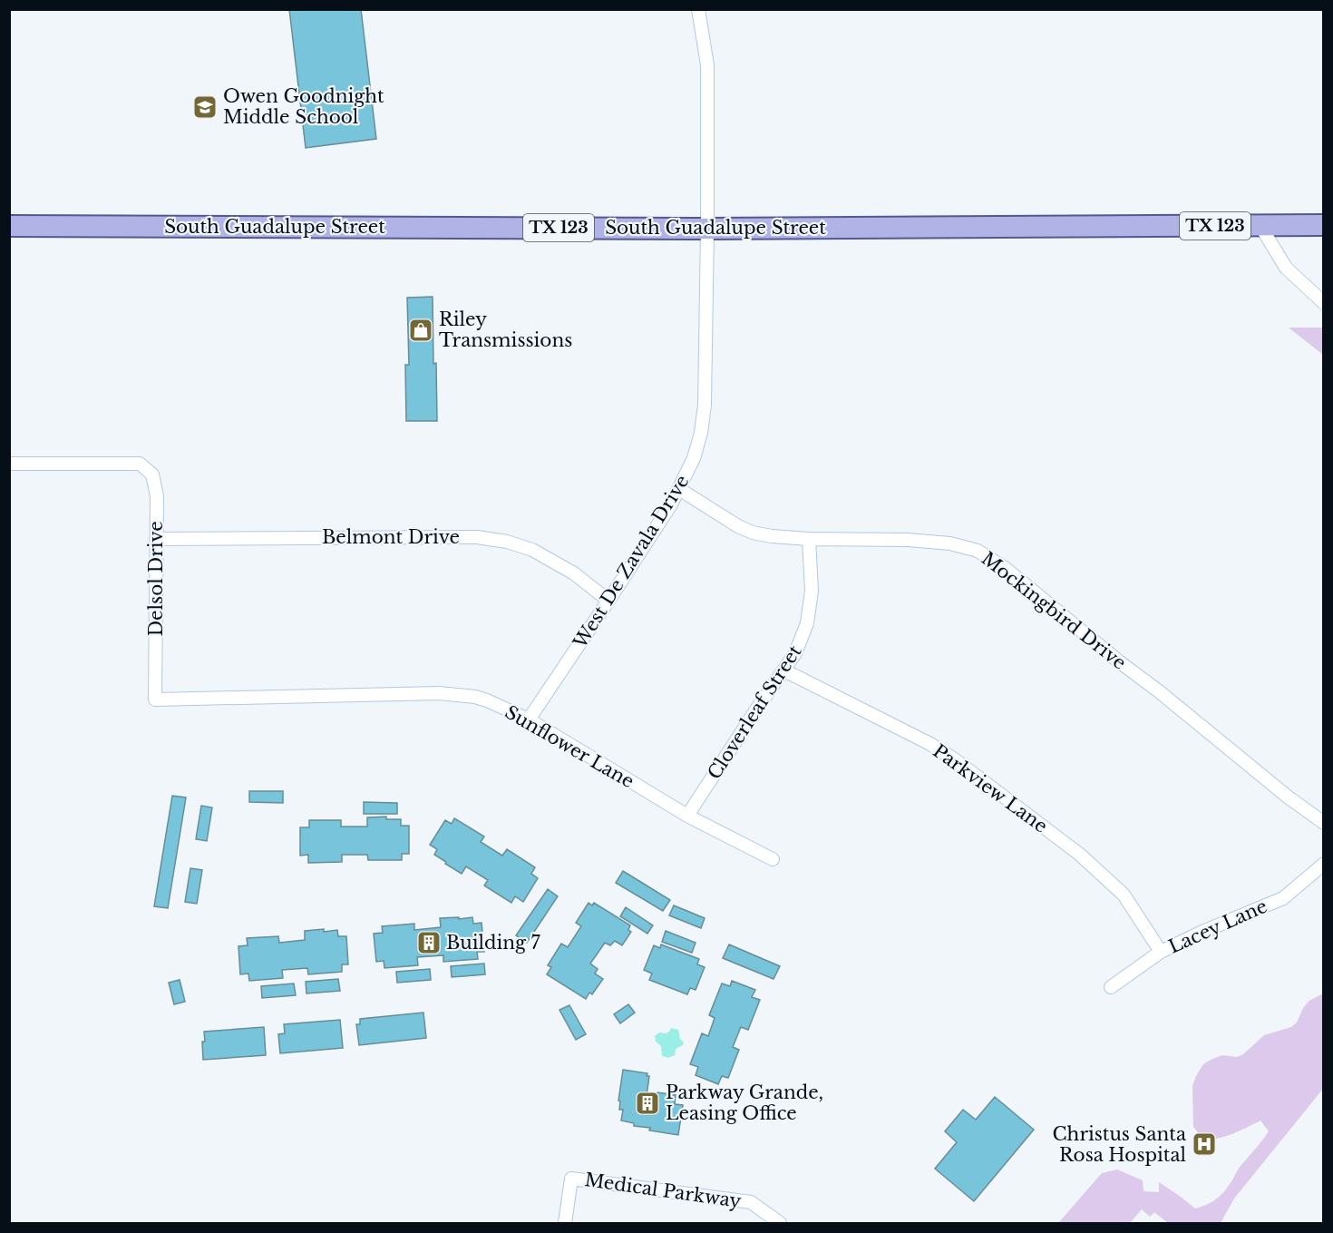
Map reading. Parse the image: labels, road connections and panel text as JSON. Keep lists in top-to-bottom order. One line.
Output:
{"streets":{"main road":["TX 123","South Guadalupe Street"],"street":["Belmont Drive","West De Zavala Drive","Delsol Drive","Mockingbird Drive","Cloverleaf Street","Sunflower Lane","Parkview Lane","Lacey Lane","Medical Parkway"]},"crossings":[["South Guadalupe Street","West De Zavala Drive"],["Belmont Drive","West De Zavala Drive"],["Belmont Drive","Delsol Drive"],["West De Zavala Drive","Mockingbird Drive"],["West De Zavala Drive","Sunflower Lane"],["Delsol Drive","Sunflower Lane"],["Mockingbird Drive","Cloverleaf Street"],["Cloverleaf Street","Sunflower Lane"],["Cloverleaf Street","Parkview Lane"],["Parkview Lane","Lacey Lane"]],"places":{"school or university":["Owen Goodnight Middle School"],"shop":["Riley Transmissions"],"building":["Building 7","Parkway Grande, Leasing Office"],"hospital":["Christus Santa Rosa Hospital"]}}
